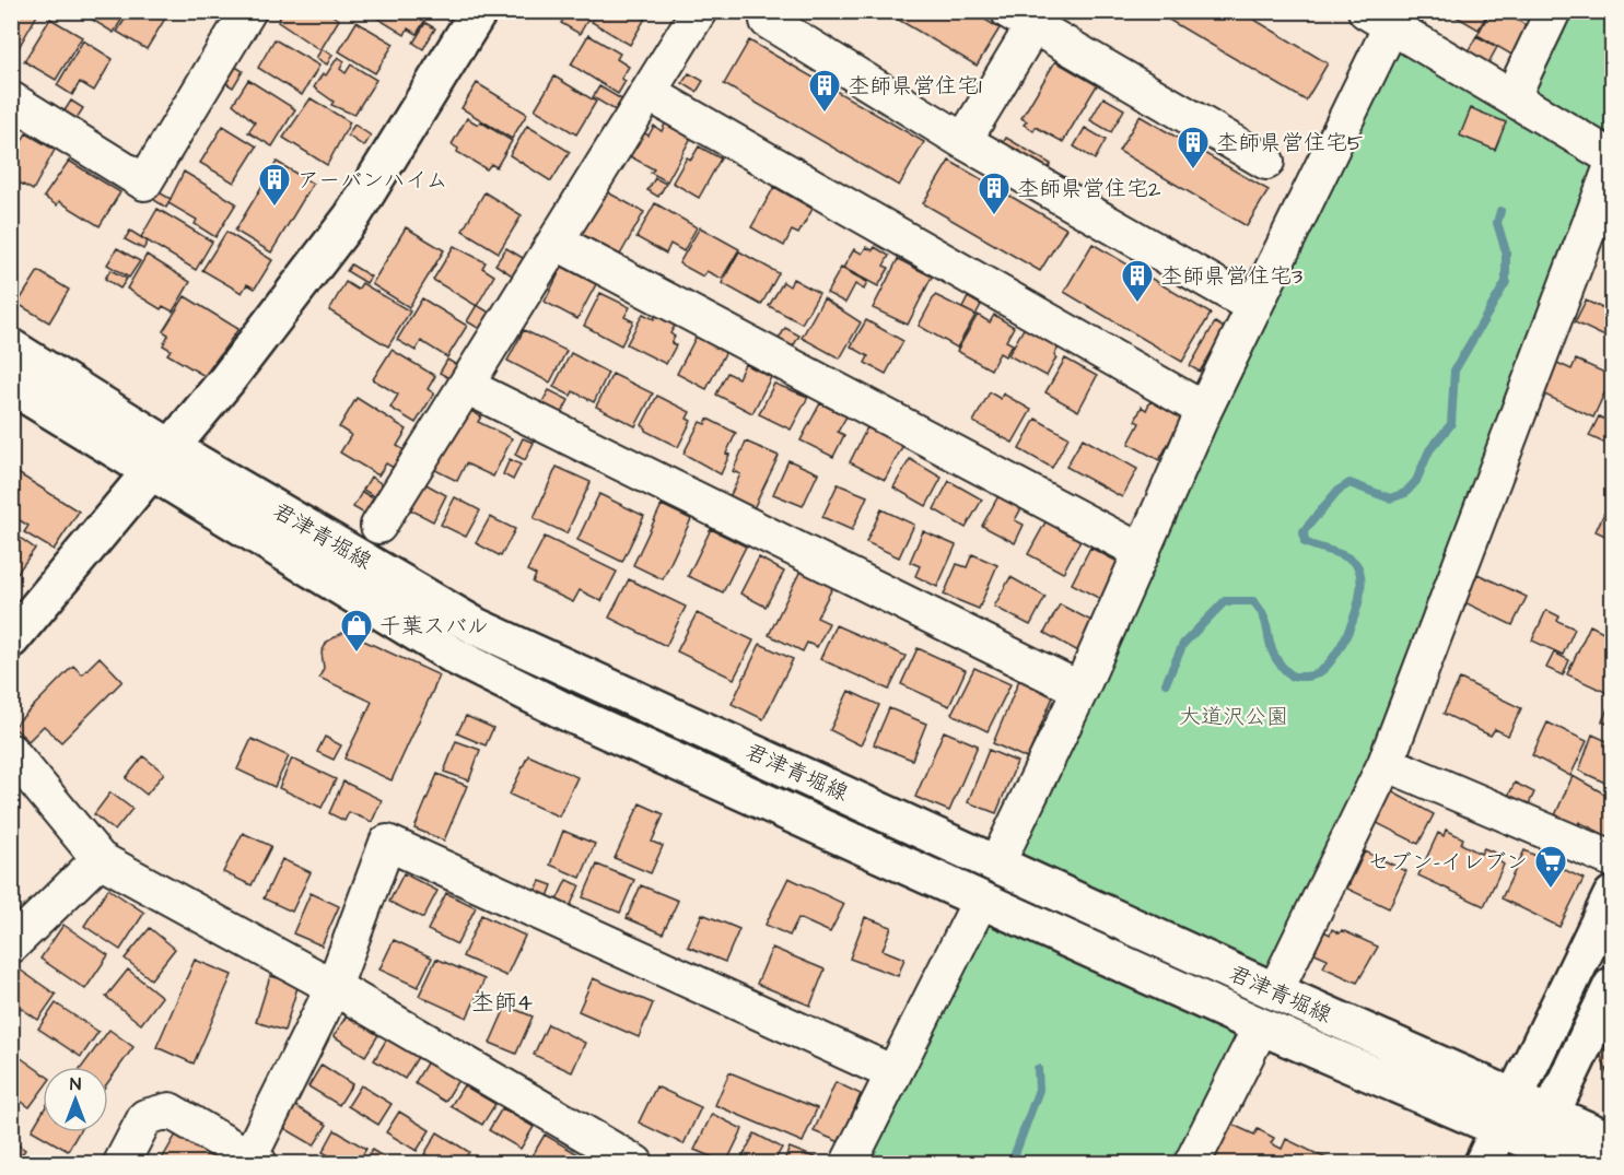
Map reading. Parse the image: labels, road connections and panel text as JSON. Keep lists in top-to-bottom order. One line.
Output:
{"streets":{"main road":["君津青堀線"]},"districts":["杢師4"],"parks":["大道沢公園"],"places":{"building":["杢師県営住宅1","杢師県営住宅5","アーバンハイム","杢師県営住宅2","杢師県営住宅3"],"shop":["千葉スバル"],"supermarket":["セブン-イレブン"]},"north":"top"}
